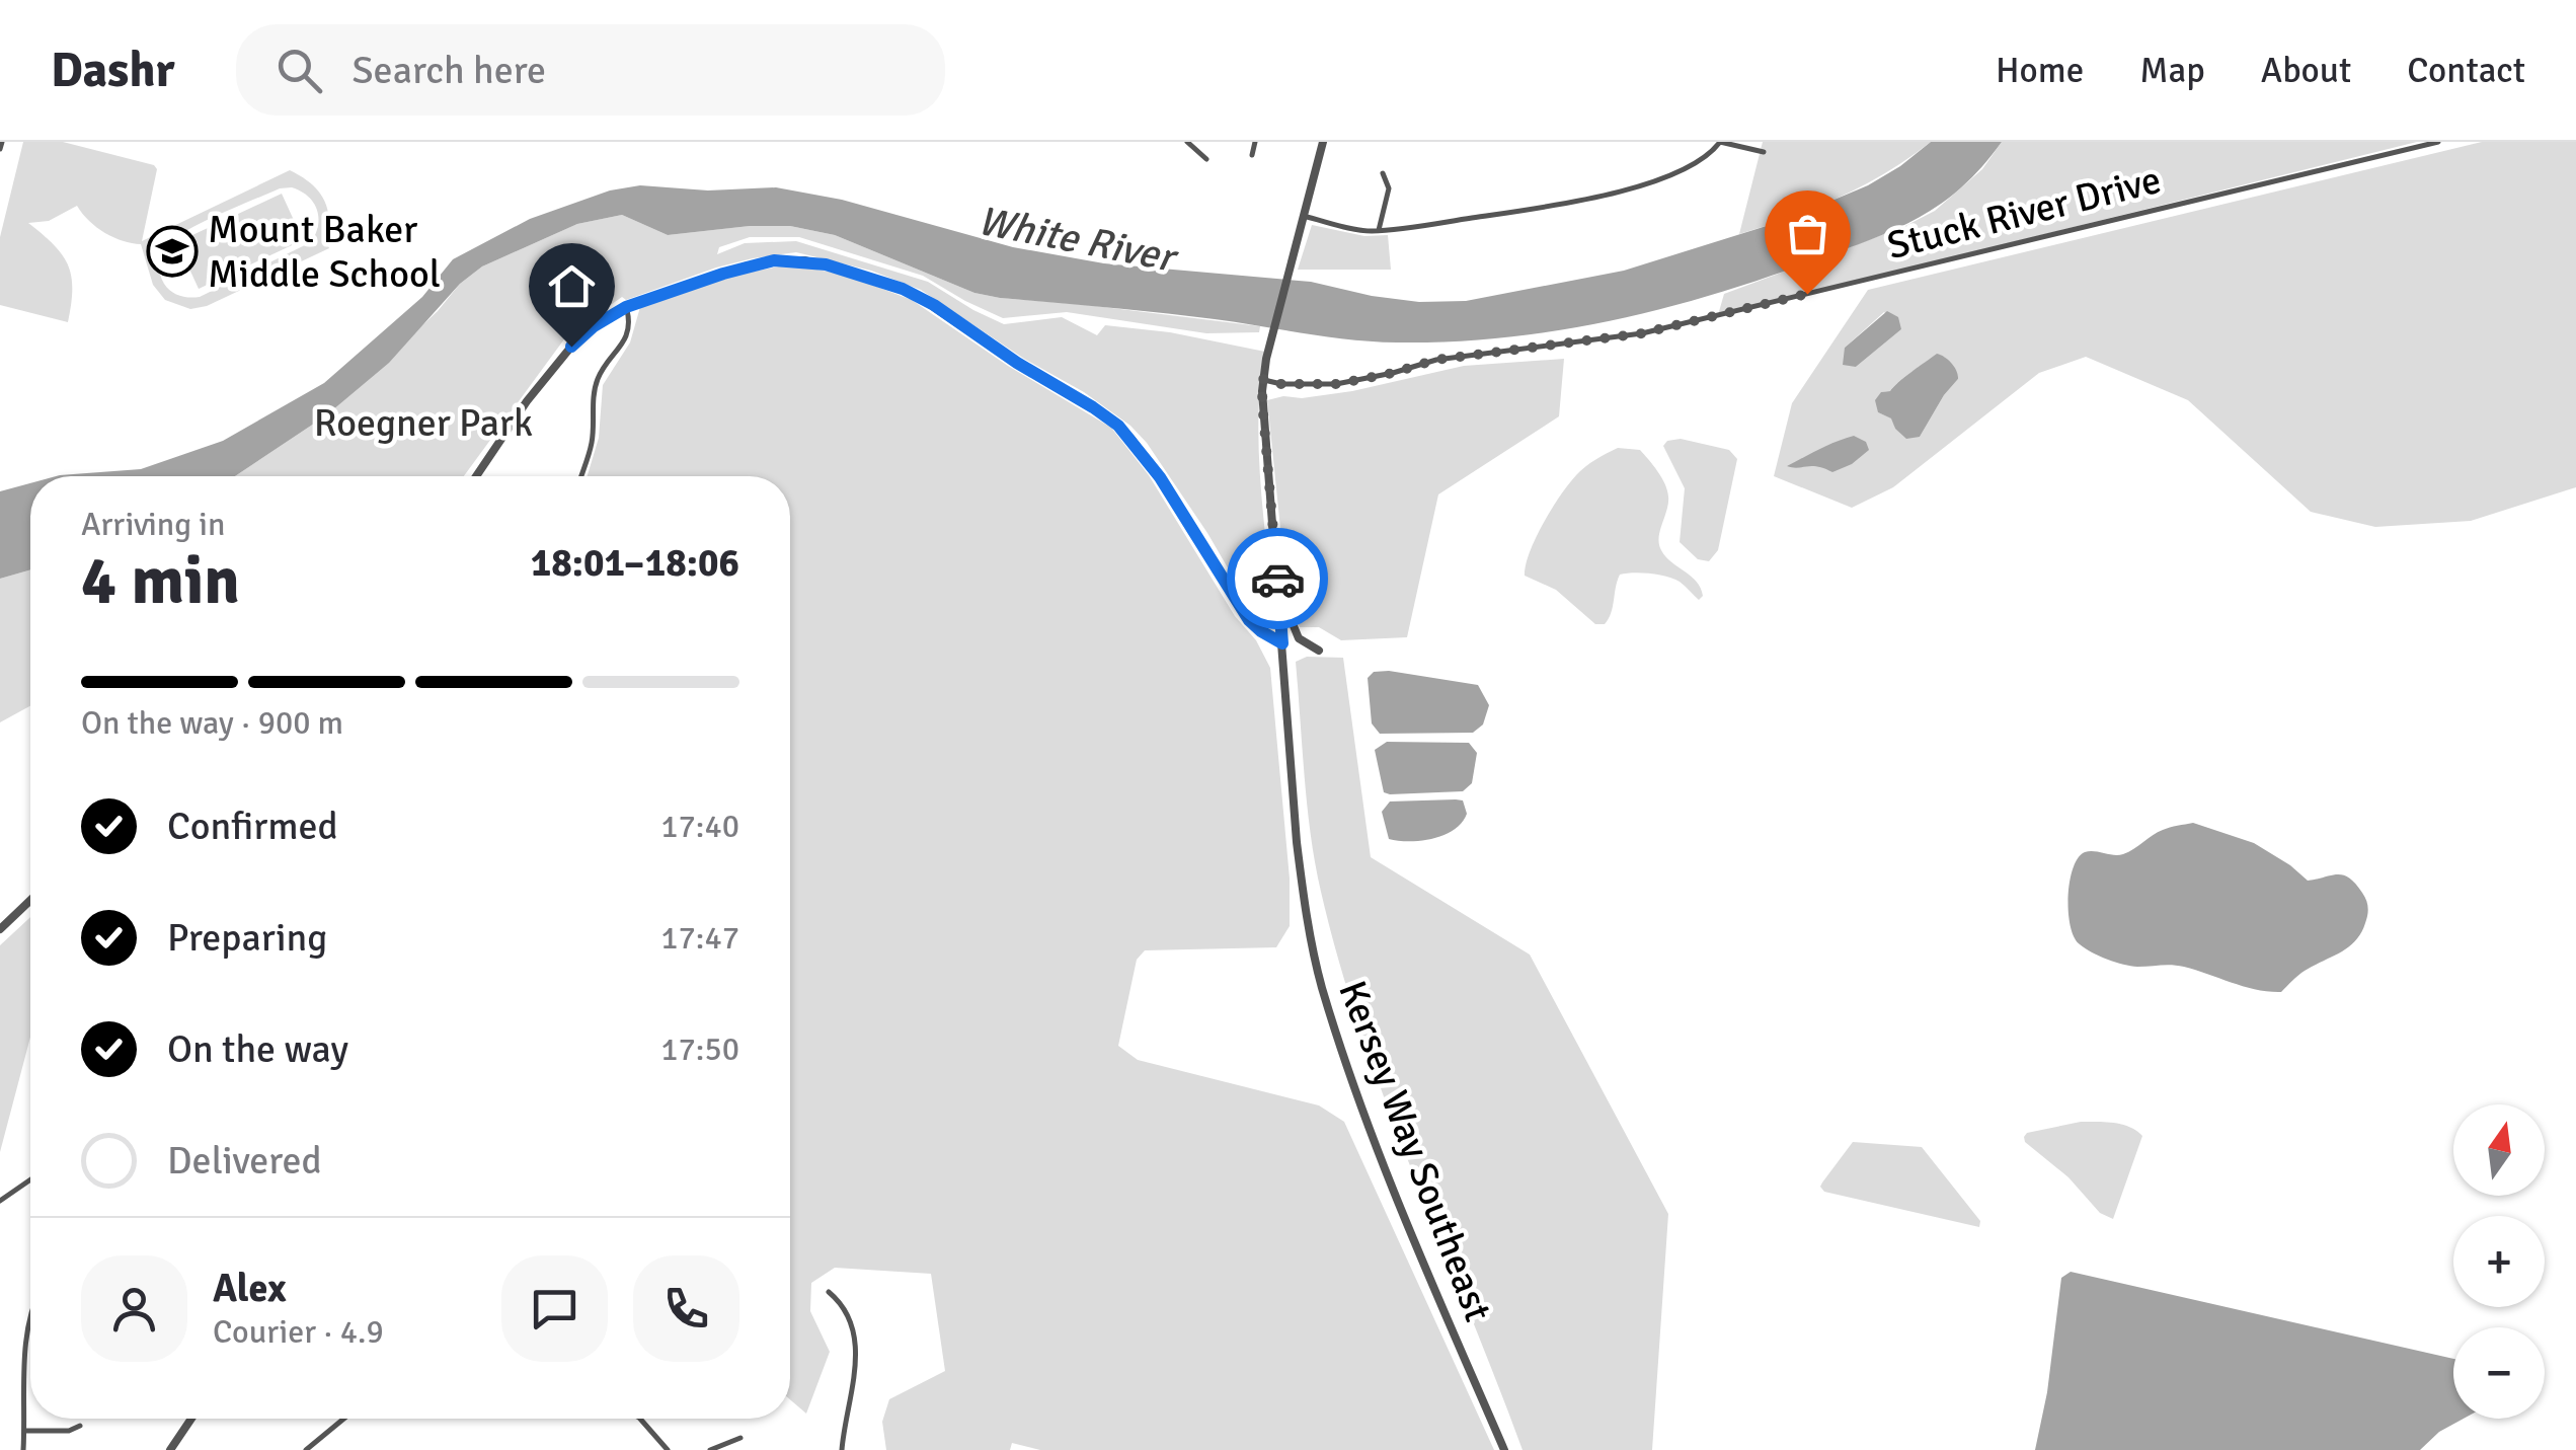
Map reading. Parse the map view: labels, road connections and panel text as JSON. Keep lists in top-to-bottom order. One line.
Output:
{"streets":{"street":["Stuck River Drive","Kersey Way Southeast"]},"crossings":[["Stuck River Drive","Kersey Way Southeast"]],"water":["White River"],"parks":["Roegner Park"],"places":{"school or university":["Mount Baker Middle School"]},"north":"top","page":{"header":"Dashr","search":"Search here","nav":["Home","Map","About","Contact"],"heading":["4 min","Arriving in","18:01–18:06"],"panel":["Alex","Courier · 4.9"],"bar":"On the way · 900 m","list":[["Confirmed","17:40"],["Preparing","17:47"],["On the way","17:50"],"Delivered"],"map_buttons":["+","−"]}}
